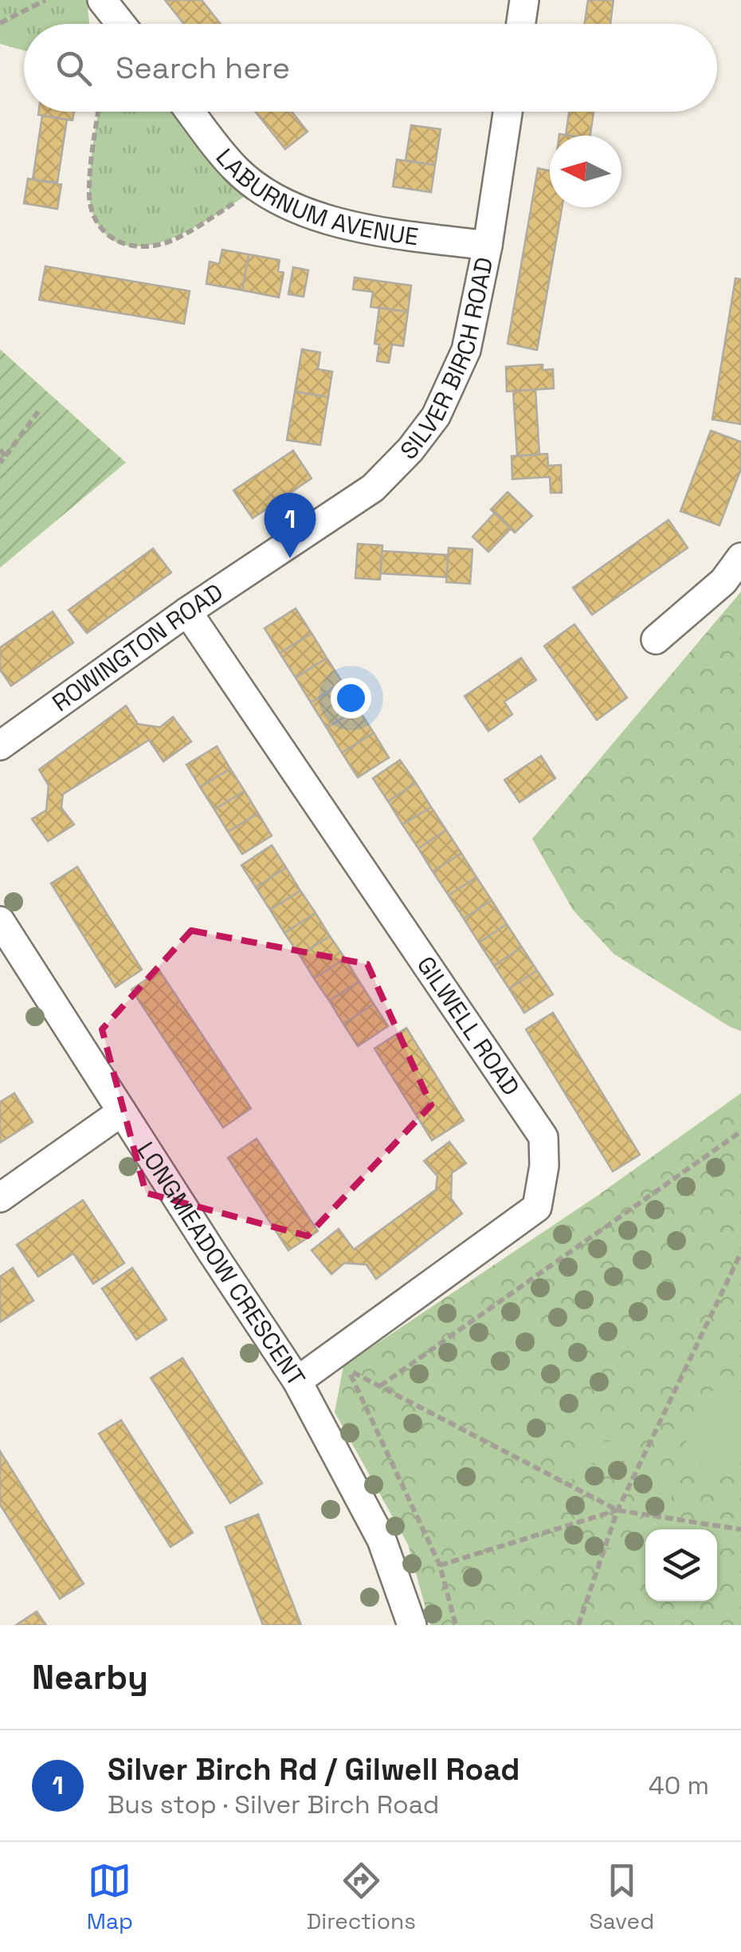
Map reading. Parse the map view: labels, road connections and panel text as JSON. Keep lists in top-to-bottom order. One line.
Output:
{"streets":{"street":["LABURNUM AVENUE","SILVER BIRCH ROAD","ROWINGTON ROAD","GILWELL ROAD","LONGMEADOW CRESCENT"]},"crossings":[["LABURNUM AVENUE","SILVER BIRCH ROAD"],["SILVER BIRCH ROAD","ROWINGTON ROAD"],["ROWINGTON ROAD","GILWELL ROAD"],["GILWELL ROAD","LONGMEADOW CRESCENT"]],"north":"left","page":{"search":"Search here","pins":"1","heading":"Nearby","list":[{"mark":"1","name":"Silver Birch Rd / Gilwell Road","note":"Bus stop · Silver Birch Road","value":"40 m"}],"nav":["Map","Directions","Saved"]}}
